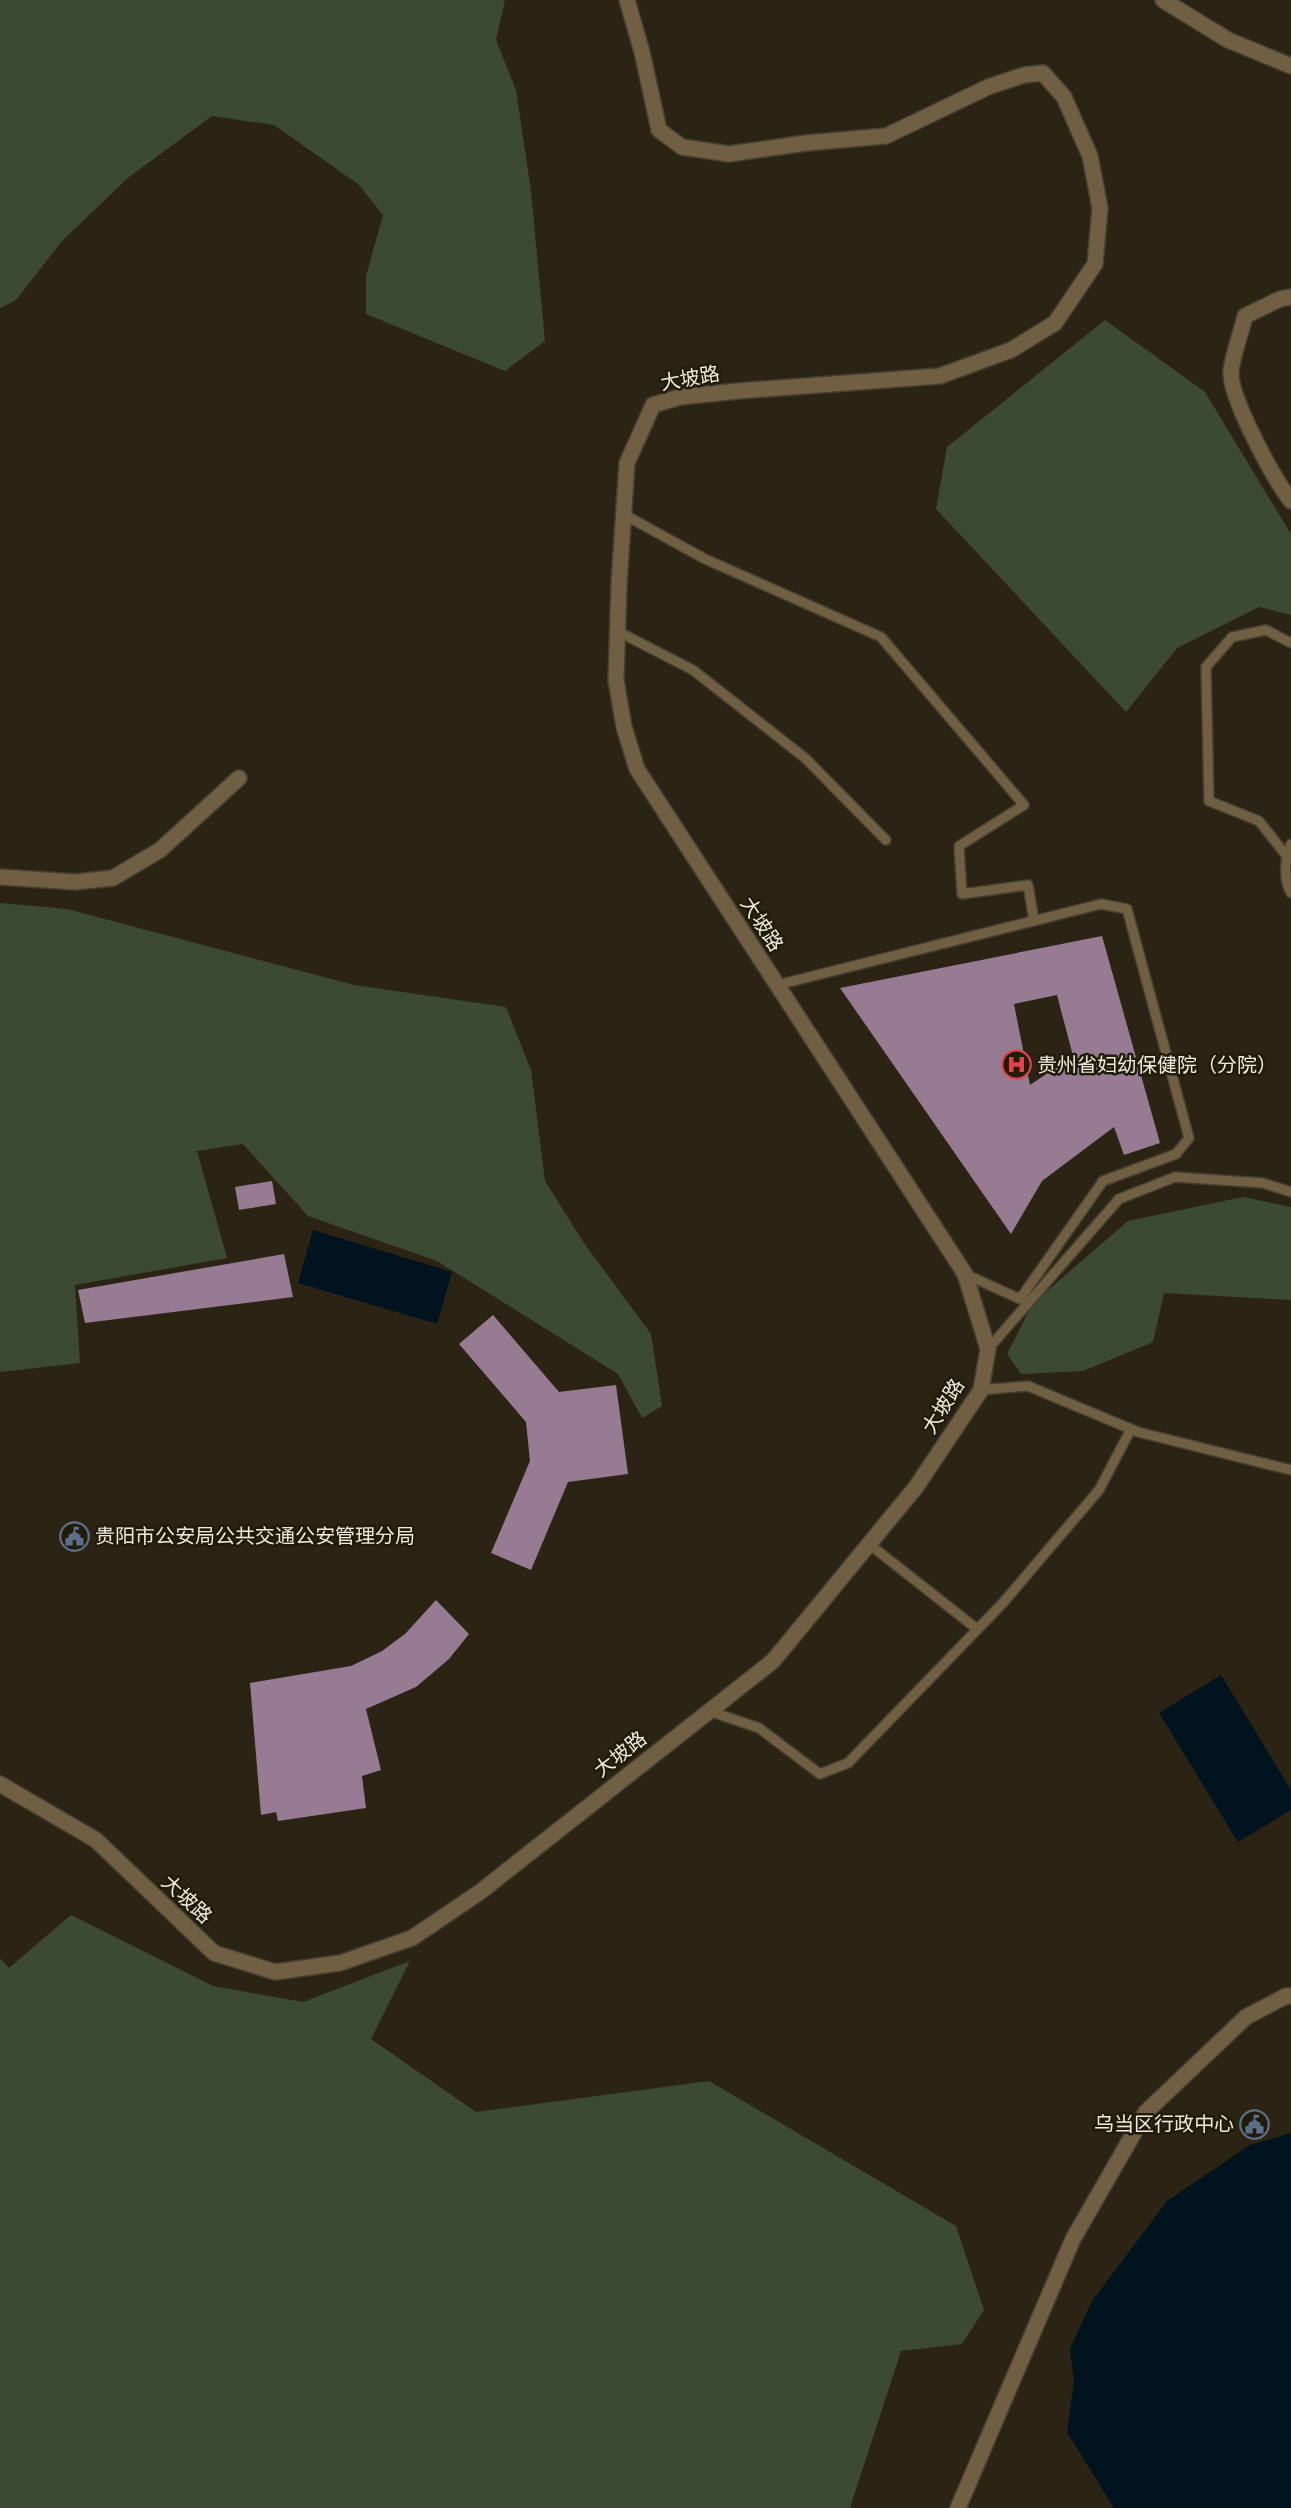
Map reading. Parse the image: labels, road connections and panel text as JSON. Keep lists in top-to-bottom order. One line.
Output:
{"streets":{"street":["大坡路"]},"places":{"hospital":["贵州省妇幼保健院（分院）"],"public building":["贵阳市公安局公共交通公安管理分局","乌当区行政中心"]}}
